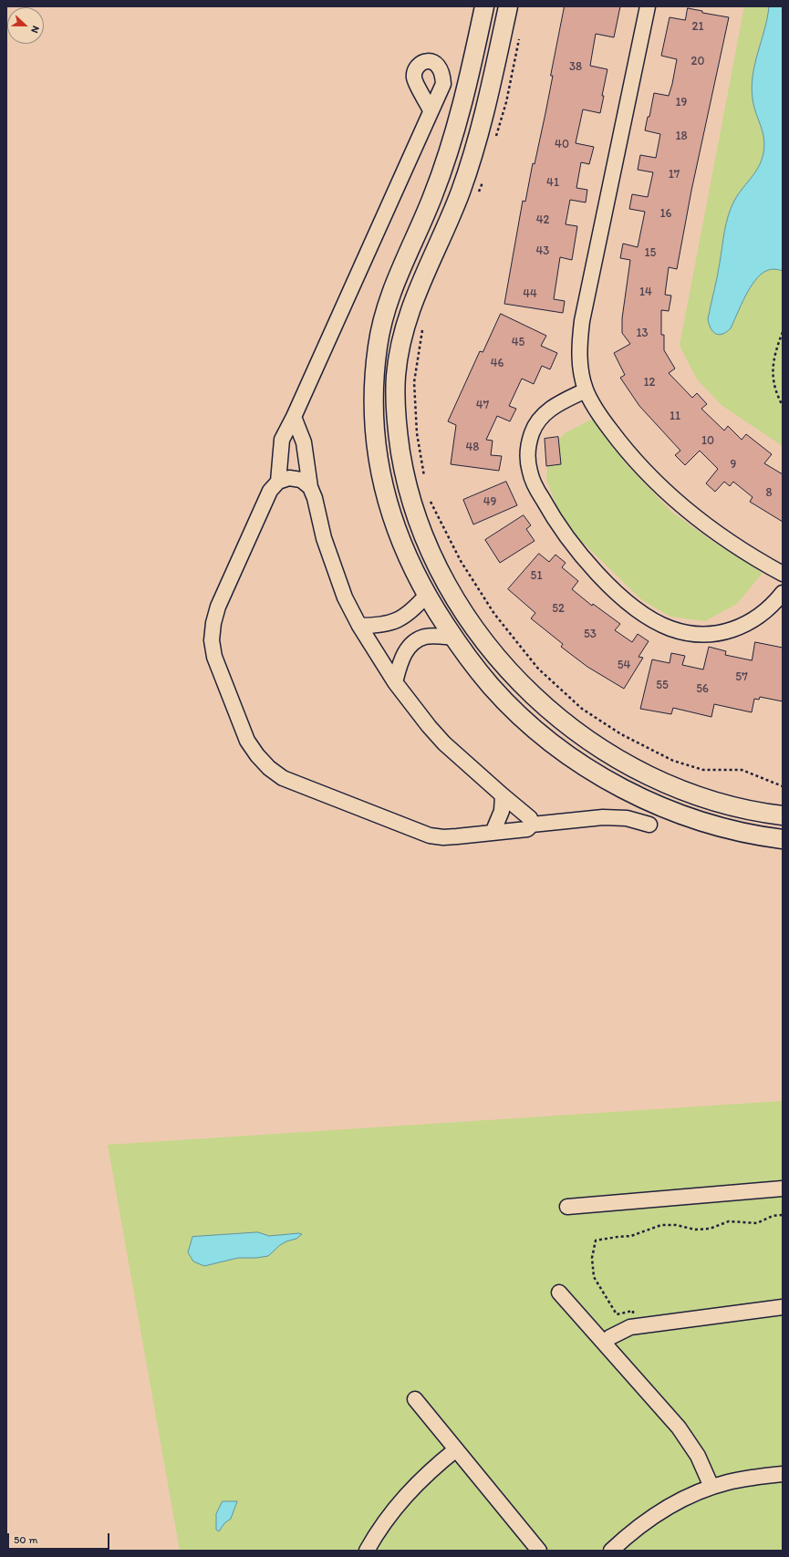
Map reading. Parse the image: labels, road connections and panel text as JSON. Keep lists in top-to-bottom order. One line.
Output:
{"house_numbers":["21","20","38","19","18","40","17","41","16","42","43","15","14","44","13","45","46","12","47","11","10","48","9","8","49","51","52","53","54","57","55","56"],"scale_bar":"50 m","north":"right"}
